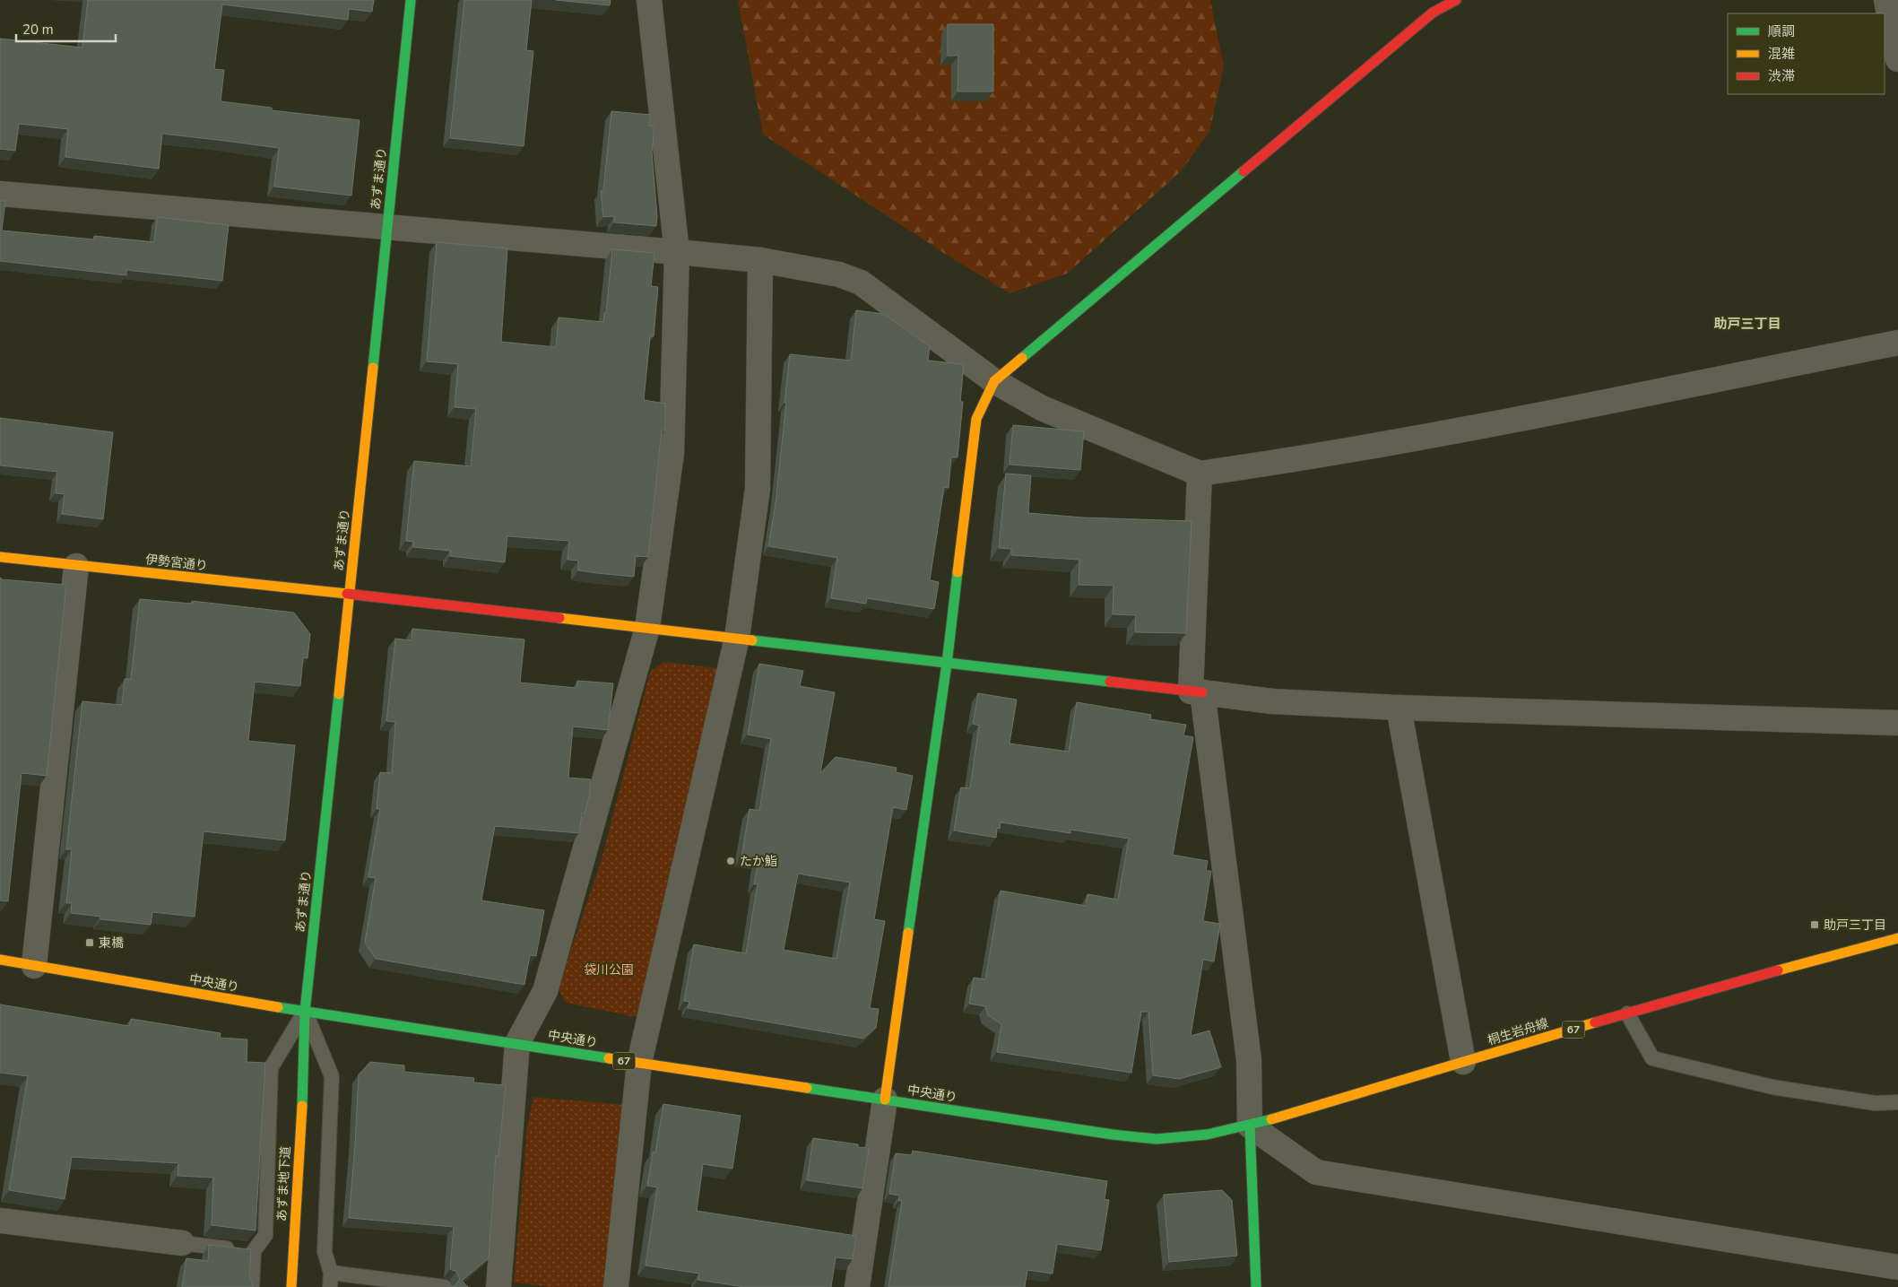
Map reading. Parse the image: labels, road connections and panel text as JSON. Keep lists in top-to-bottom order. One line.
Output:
{"streets":{"street":["あずま通り","伊勢宮通り","中央通り","67","桐生岩舟線","あずま地下道"]},"crossings":[["あずま通り","伊勢宮通り"],["あずま通り","中央通り"],["あずま通り","あずま地下道"],["中央通り","桐生岩舟線"]],"districts":["助戸三丁目"],"parks":["袋川公園"],"places":{"other":["たか鮨"],"transit":["助戸三丁目","東橋"]},"legend":["順調","混雑","渋滞"],"scale_bar":"20 m"}
